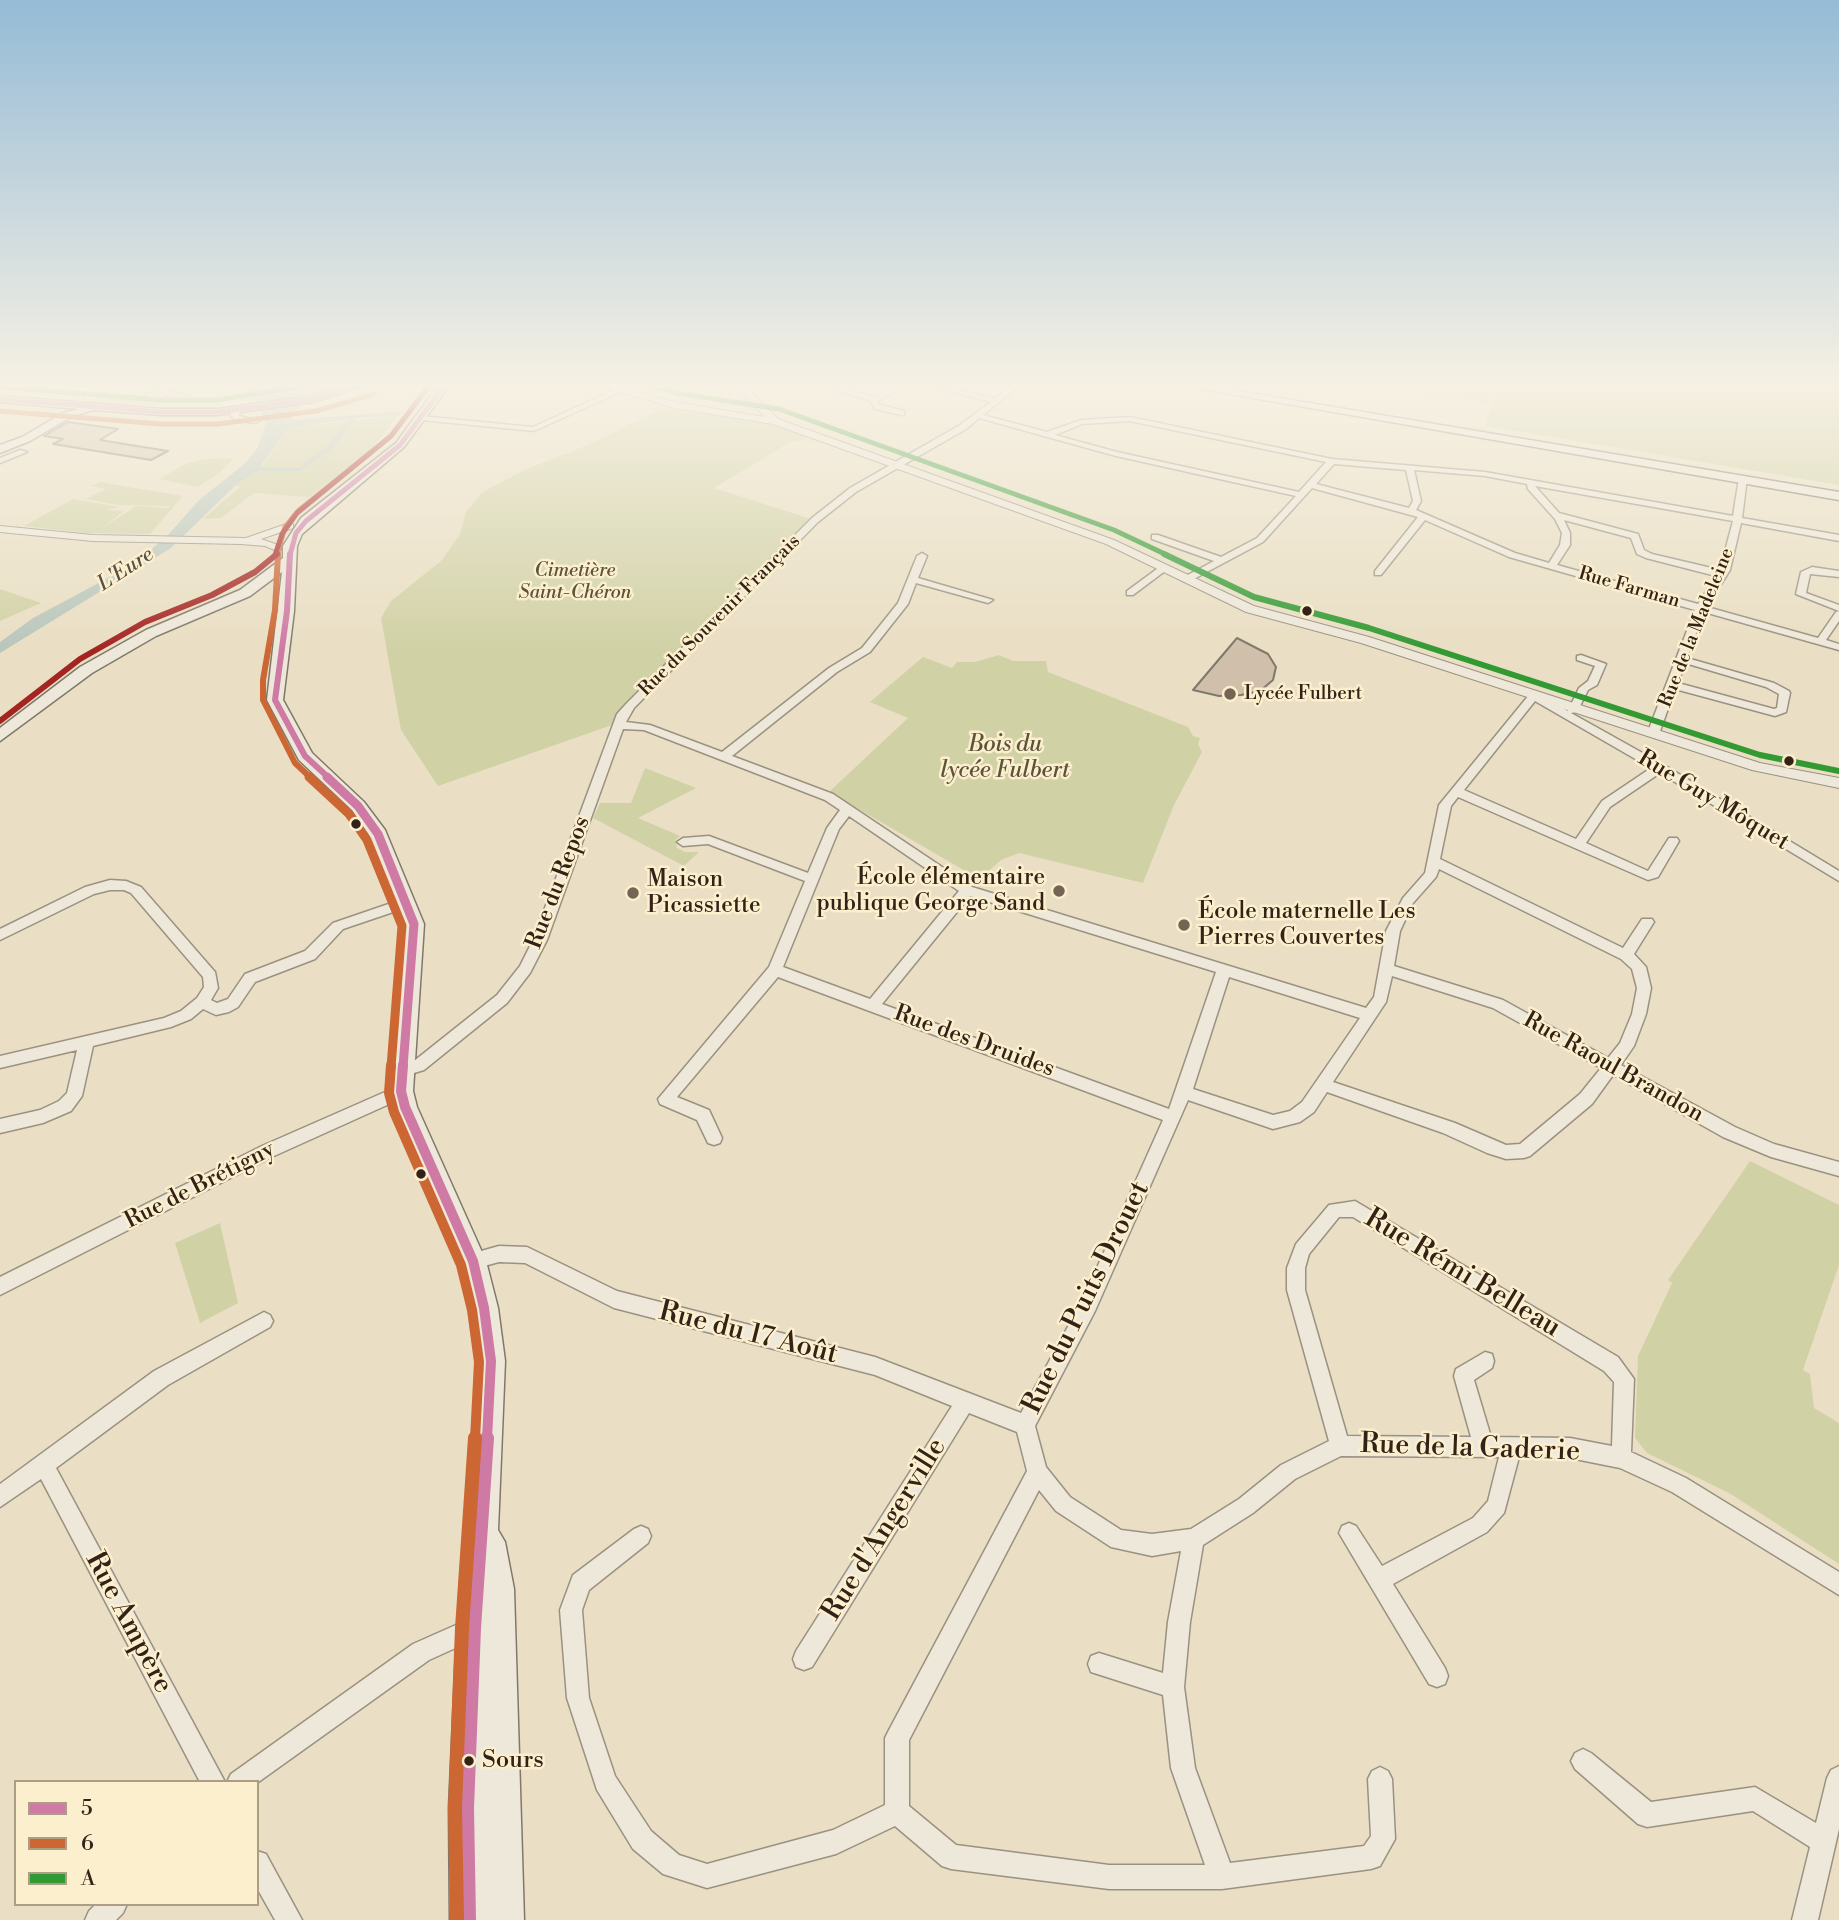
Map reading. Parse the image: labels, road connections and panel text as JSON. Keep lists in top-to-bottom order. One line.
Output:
{"streets":{"street":["Rue Farman","Rue du Souvenir Français","Rue de la Madeleine","Rue Guy Môquet","Rue du Repos","Rue des Druides","Rue Raoul Brandon","Rue de Brétigny","Rue Rémi Belleau","Rue du Puits Drouet","Rue du 17 Août","Rue de la Gaderie","Rue d'Angerville","Rue Ampère"]},"crossings":[["Rue Farman","Rue de la Madeleine"],["Rue du Souvenir Français","Rue du Repos"],["Rue du Repos","Rue de Brétigny"],["Rue des Druides","Rue du Puits Drouet"],["Rue Rémi Belleau","Rue de la Gaderie"],["Rue du Puits Drouet","Rue du 17 Août"],["Rue du Puits Drouet","Rue de la Gaderie"],["Rue du 17 Août","Rue d'Angerville"]],"water":["L'Eure"],"parks":["Cimetière Saint-Chéron","Bois du lycée Fulbert"],"places":["Lycée Fulbert","École élémentaire publique George Sand","Maison Picassiette","École maternelle Les Pierres Couvertes","Sours"],"lines":["transit line 5","transit line 6","transit line A"],"legend":["5","6","A"]}
